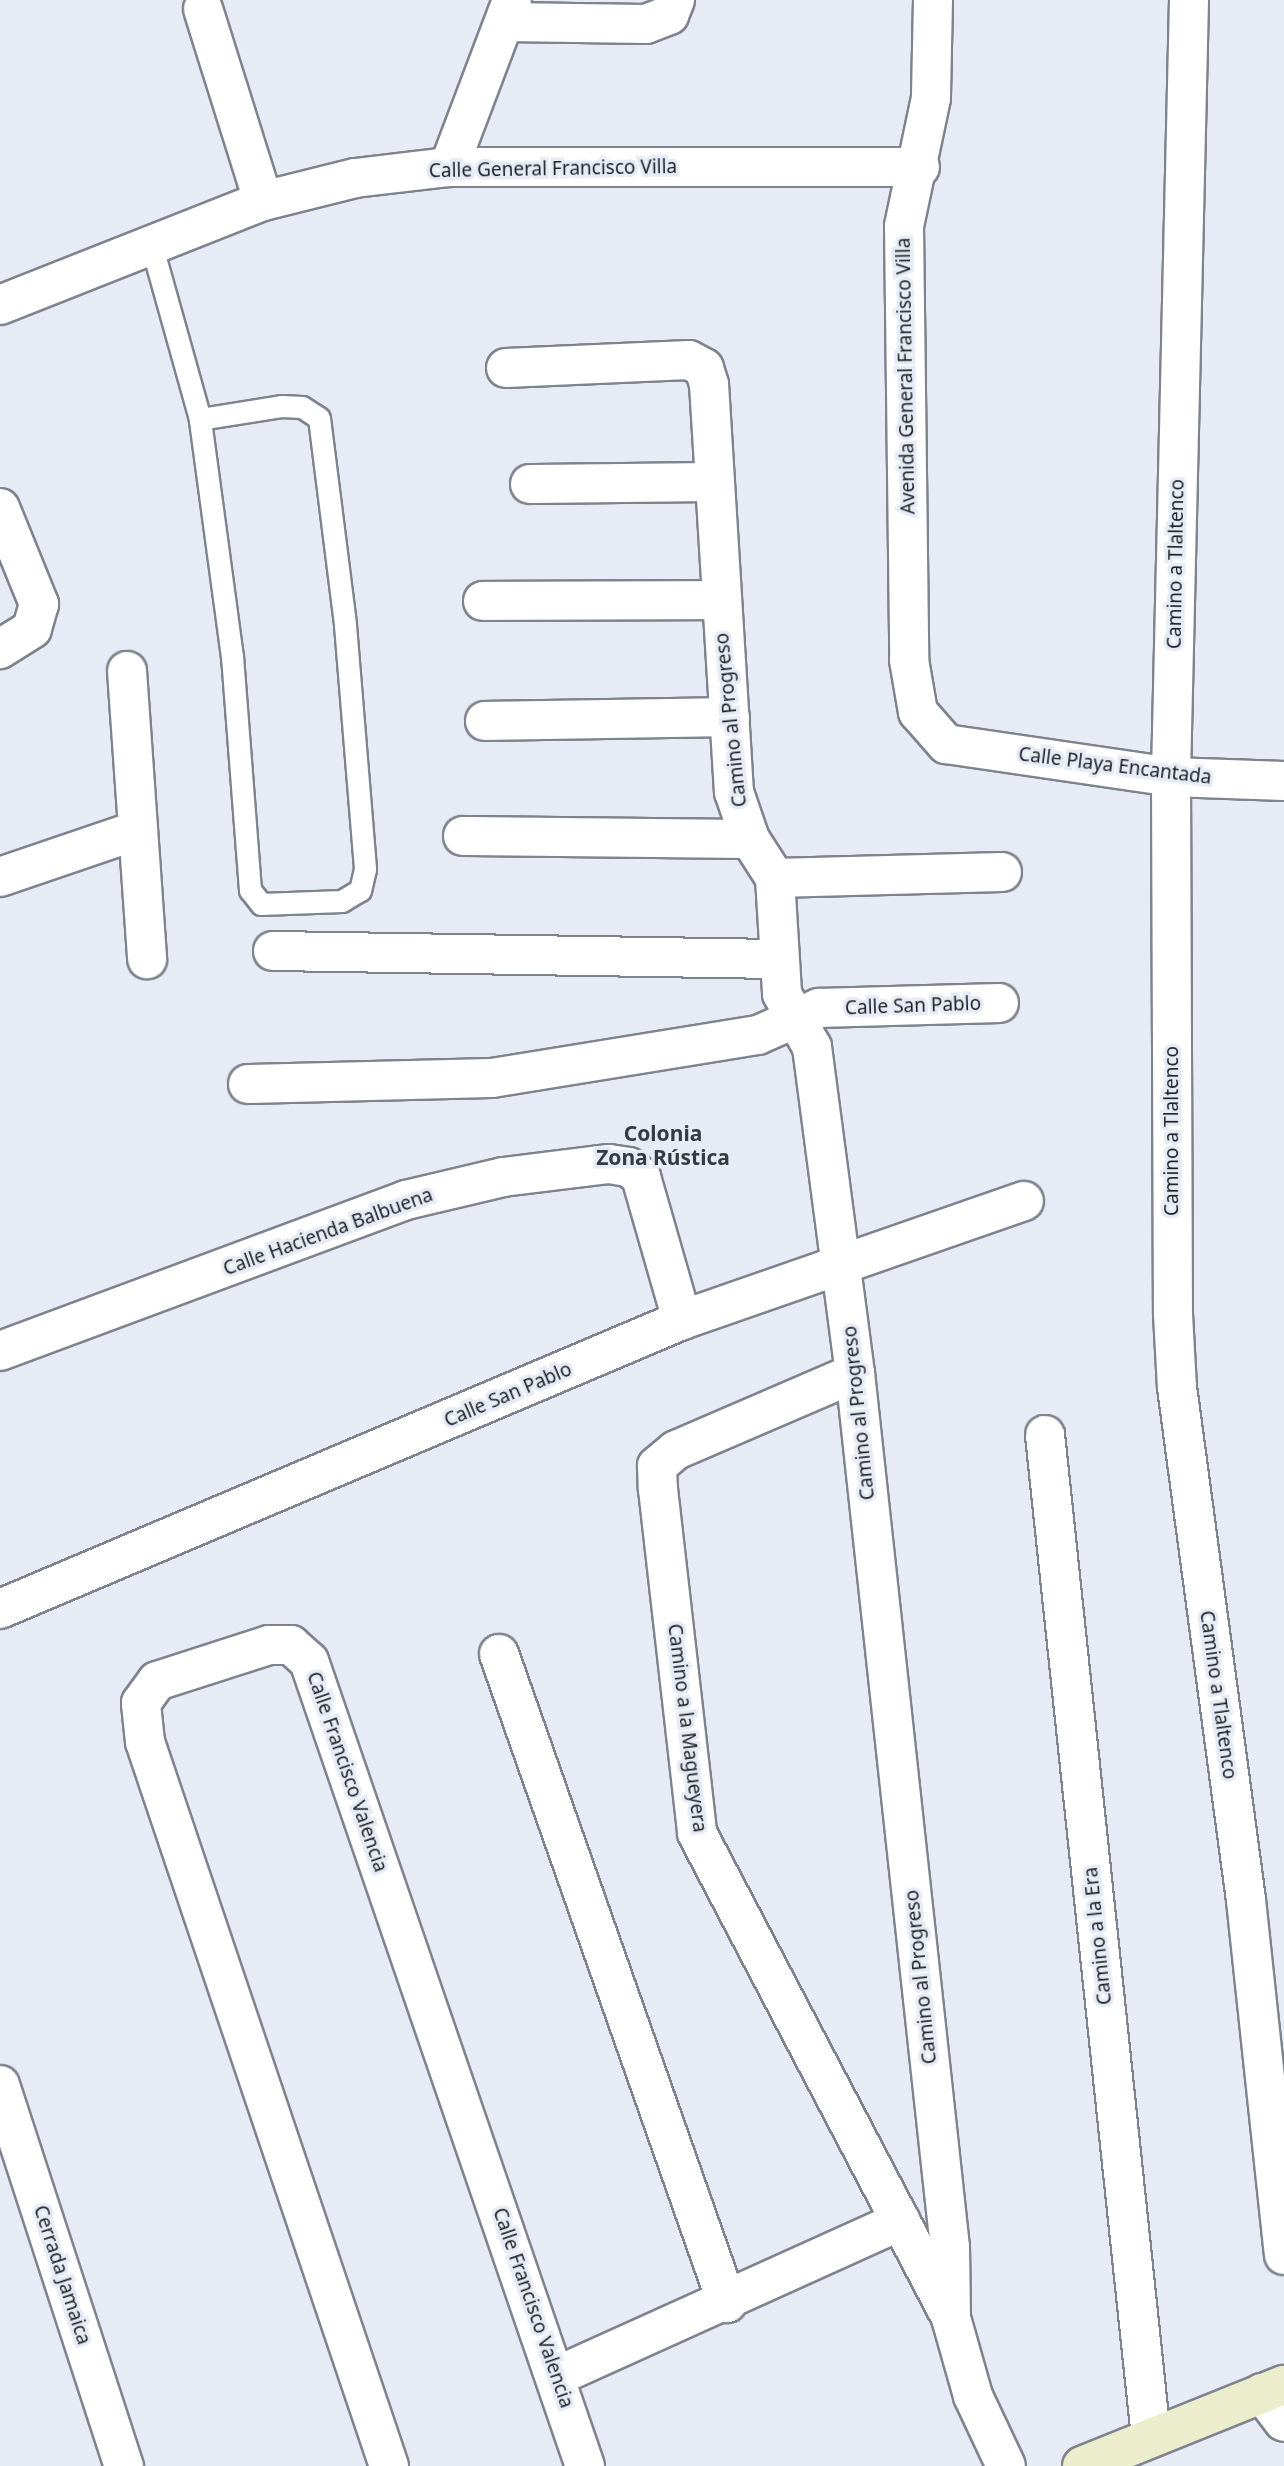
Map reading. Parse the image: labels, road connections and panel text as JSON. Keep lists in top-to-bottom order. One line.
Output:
{"streets":{"street":["Calle General Francisco Villa","Avenida General Francisco Villa","Camino a Tlaltenco","Camino al Progreso","Calle Playa Encantada","Calle San Pablo","Calle Hacienda Balbuena","Camino a la Magueyera","Calle Francisco Valencia","Camino a la Era","Cerrada Jamaica"]},"crossings":[["Calle General Francisco Villa","Avenida General Francisco Villa"],["Avenida General Francisco Villa","Calle Playa Encantada"],["Camino a Tlaltenco","Calle Playa Encantada"],["Camino al Progreso","Calle San Pablo"],["Camino al Progreso","Camino a la Magueyera"],["Calle San Pablo","Calle Hacienda Balbuena"]],"districts":["Colonia Zona Rústica"]}
